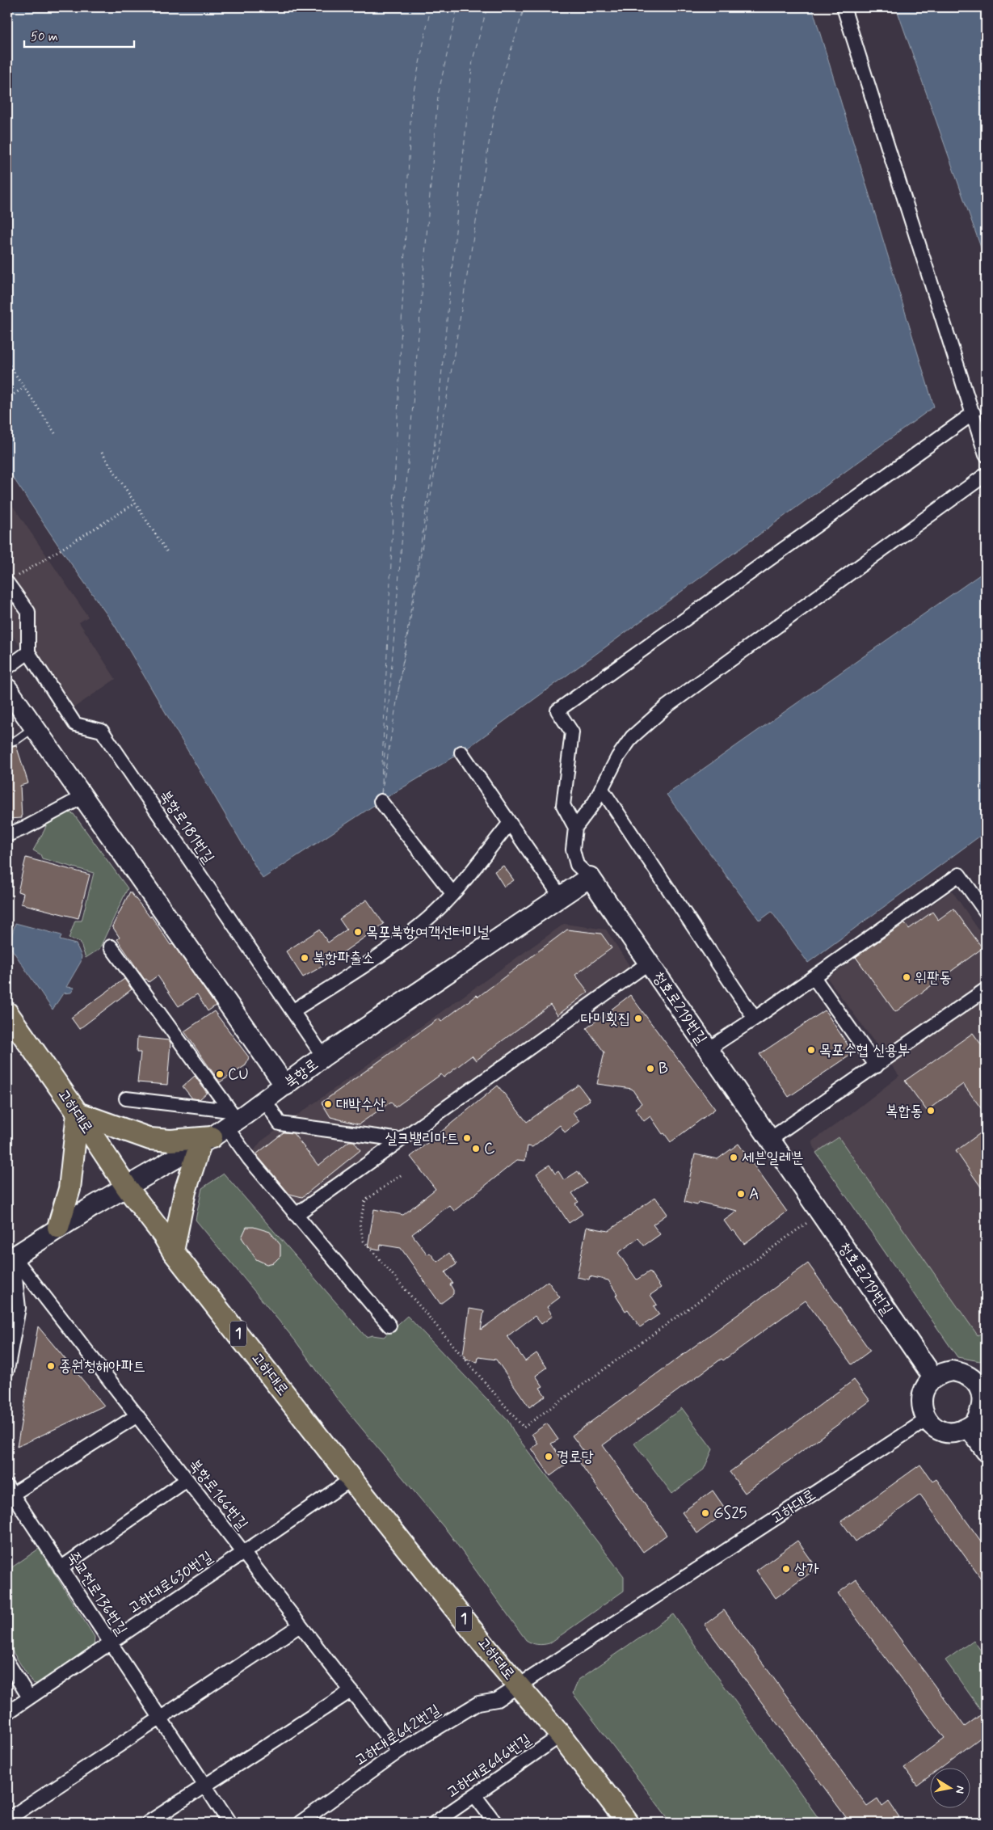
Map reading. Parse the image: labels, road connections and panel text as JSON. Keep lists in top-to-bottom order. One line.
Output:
{"streets":{"main road":["고하대로","1"],"street":["북항로181번길","청호로219번길","북항로","북항로166번길","고하대로630번길","죽교천로136번길","고하대로642번길","고하대로646번길"]},"crossings":[["북항로181번길","북항로"],["청호로219번길","북항로"],["청호로219번길","고하대로"],["북항로","고하대로"],["북항로","북항로166번길"],["고하대로","고하대로630번길"],["고하대로","고하대로642번길"],["고하대로","고하대로646번길"],["북항로166번길","고하대로630번길"],["북항로166번길","고하대로642번길"],["고하대로630번길","죽교천로136번길"]],"places":["목포북항여객선터미널","북항파출소","위판동","다미횟집","목포수협 신용부","B","CU","대박수산","복합동","실크밸리마트","C","세븐일레븐","A","종원청해아파트","경로당","GS25","상가"],"scale_bar":"50 m","north":"right"}
